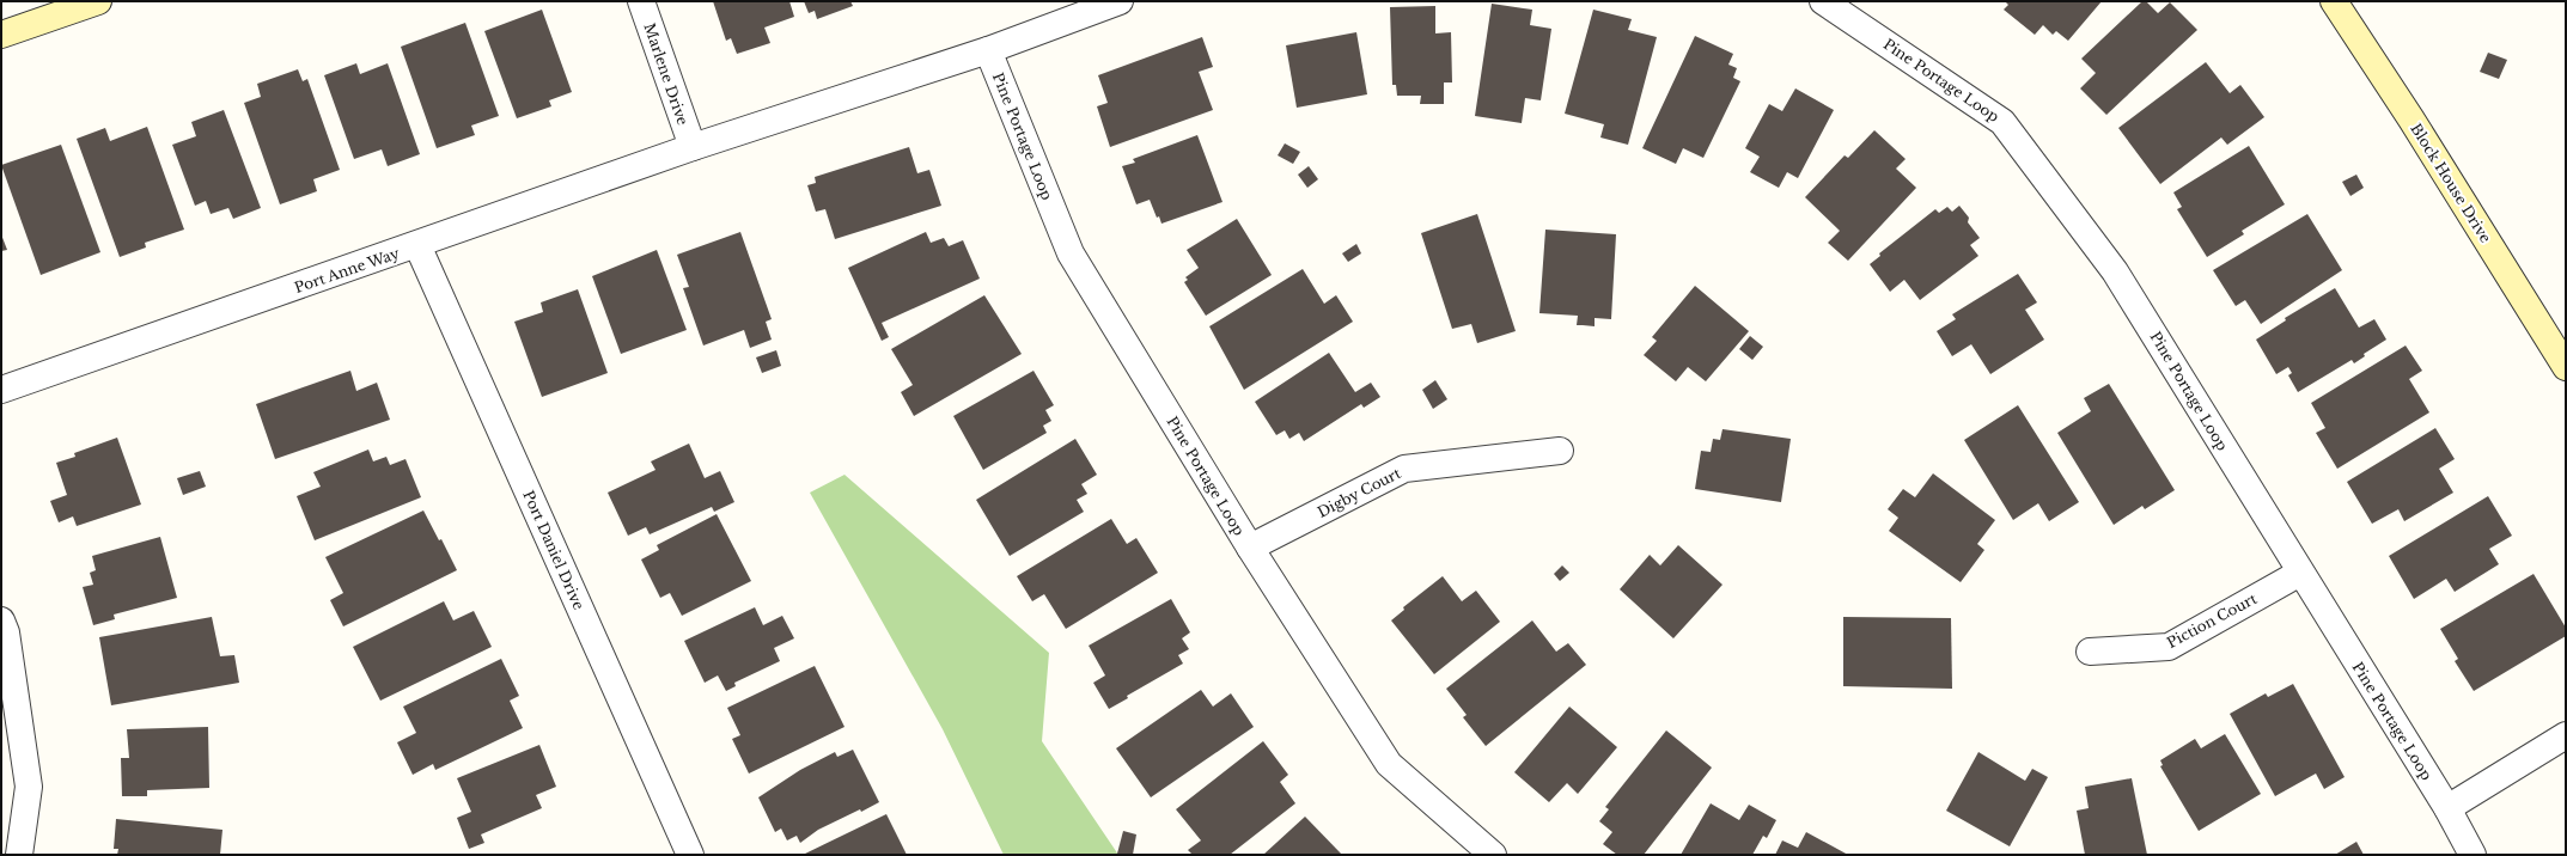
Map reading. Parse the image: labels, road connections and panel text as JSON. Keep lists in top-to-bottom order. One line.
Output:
{"streets":{"street":["Marlene Drive","Pine Portage Loop","Block House Drive","Port Anne Way","Digby Court","Port Daniel Drive","Piction Court"]},"crossings":[["Marlene Drive","Port Anne Way"],["Pine Portage Loop","Digby Court"],["Pine Portage Loop","Piction Court"],["Port Anne Way","Port Daniel Drive"]]}
